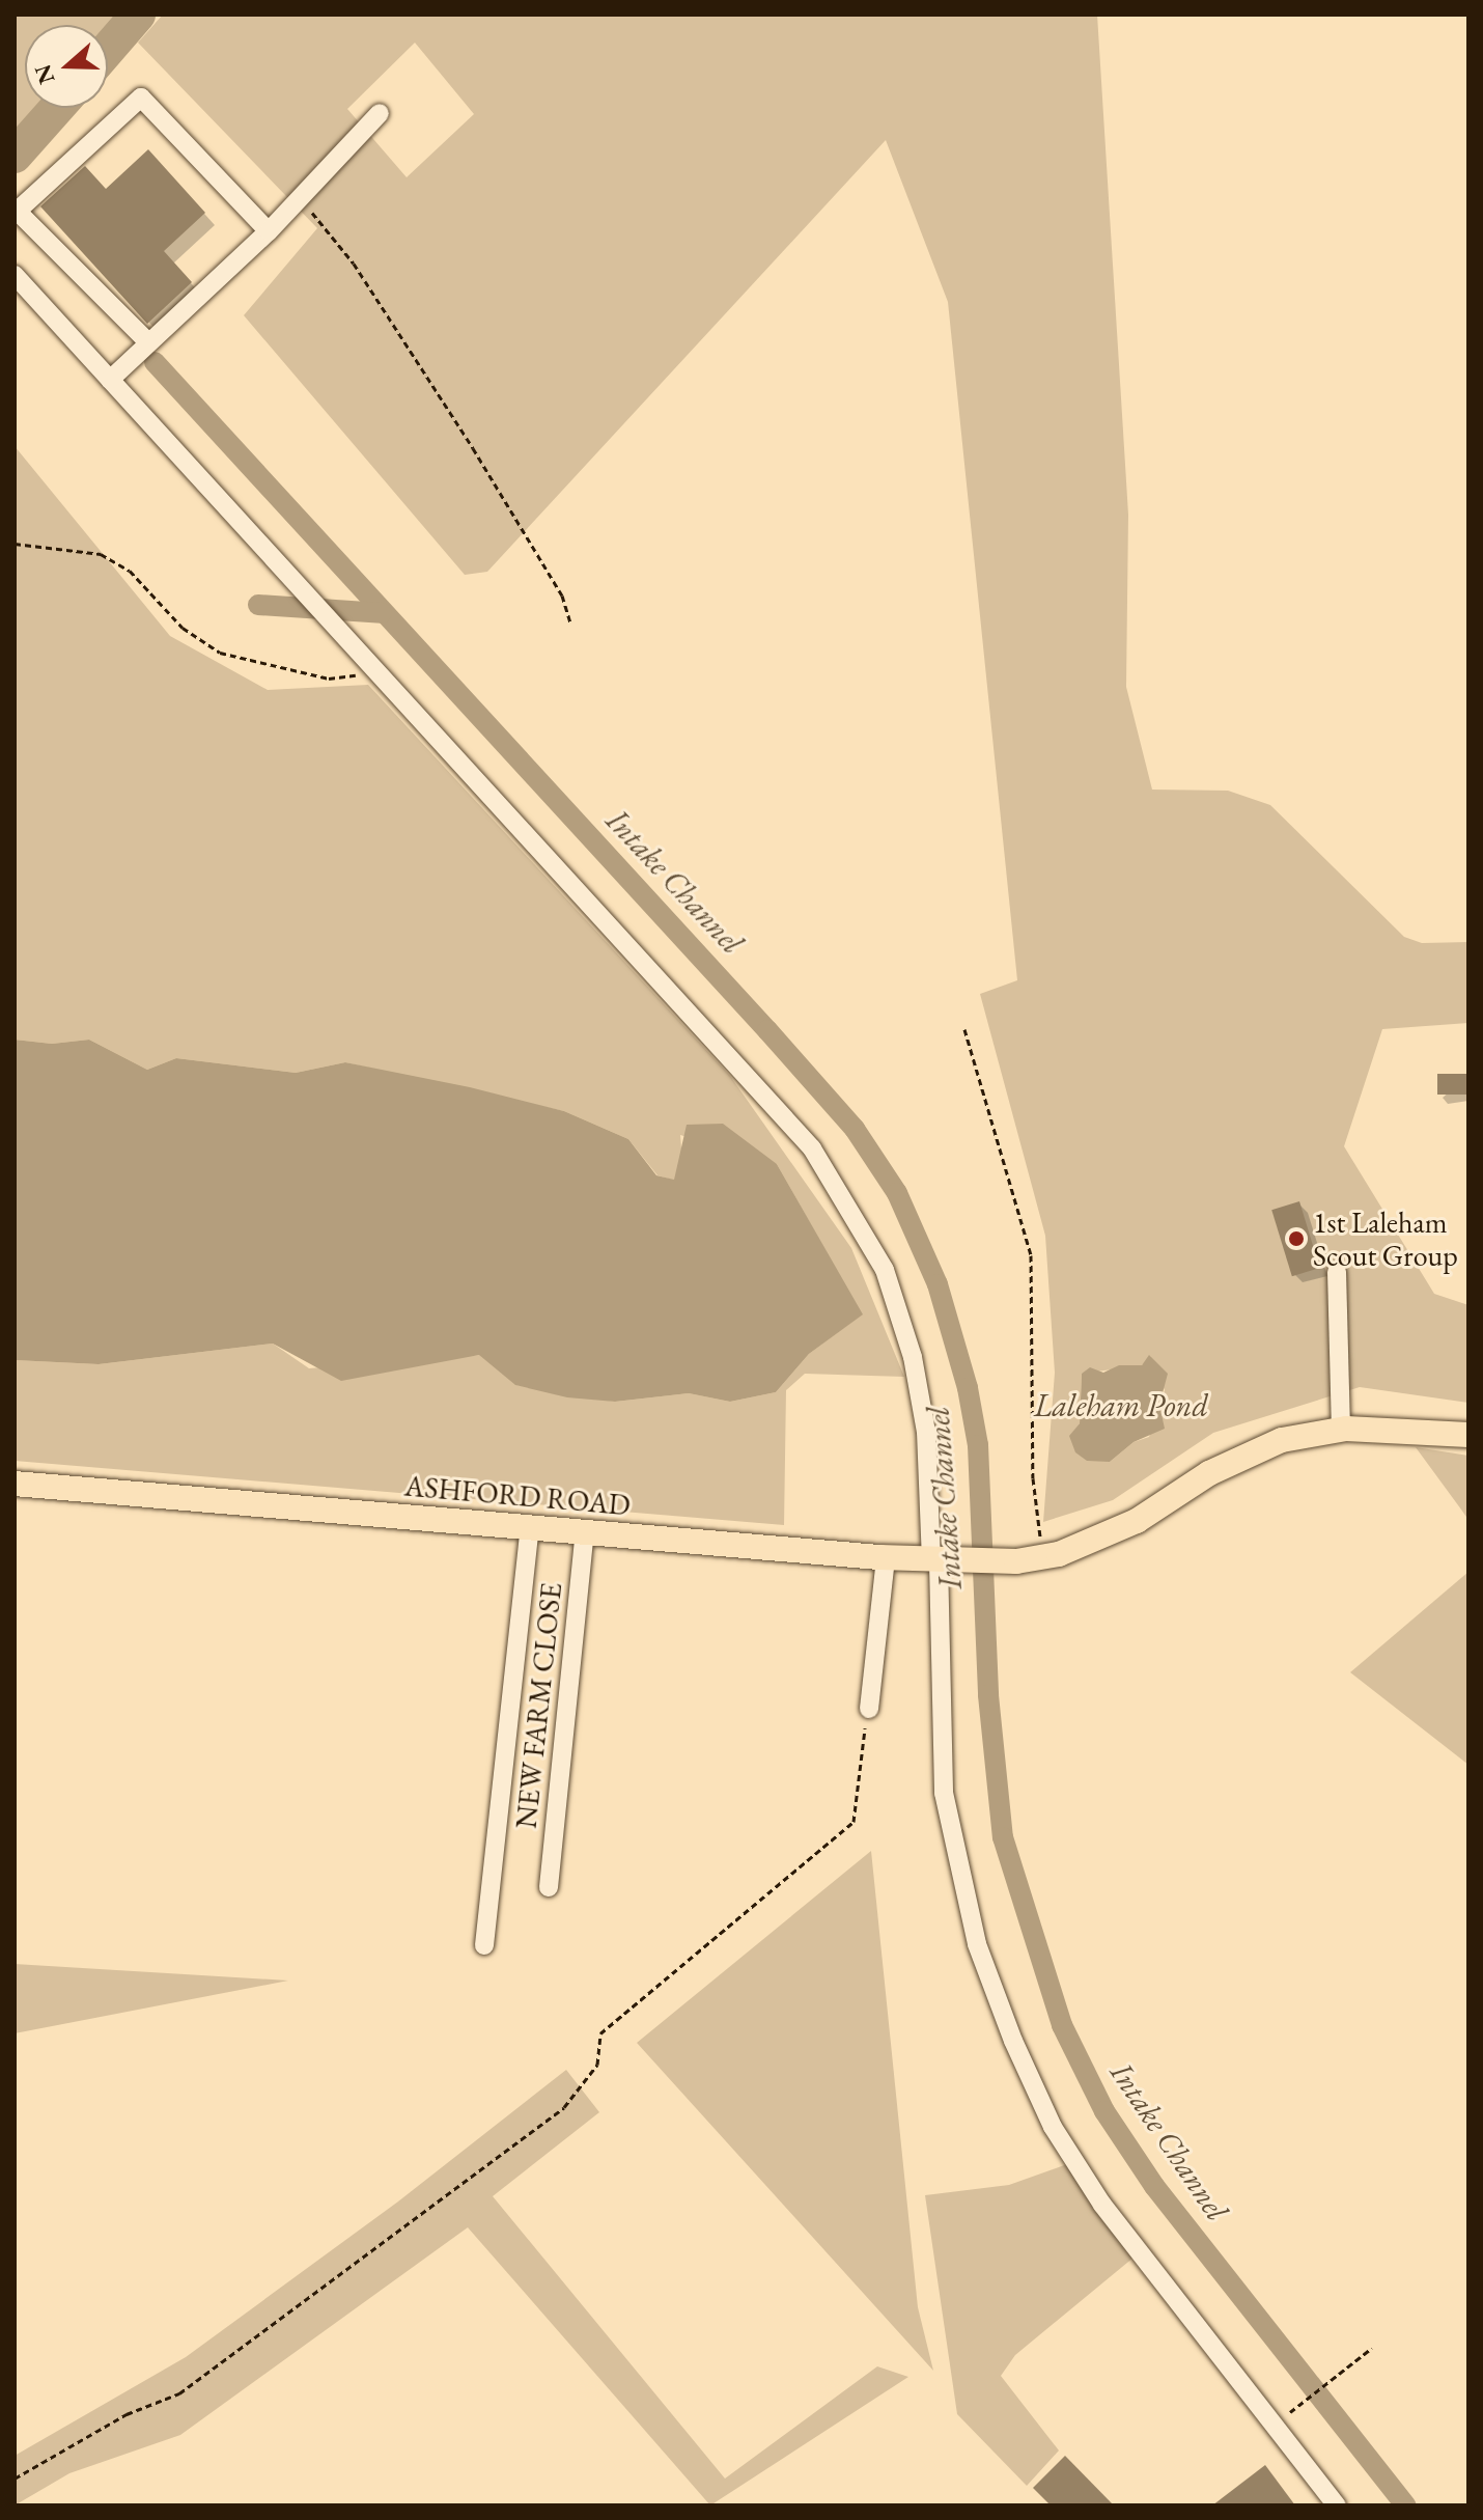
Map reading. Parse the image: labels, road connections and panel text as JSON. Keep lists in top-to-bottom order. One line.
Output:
{"streets":{"main road":["ASHFORD ROAD"],"street":["NEW FARM CLOSE"]},"crossings":[["ASHFORD ROAD","NEW FARM CLOSE"]],"water":["Intake Channel","Laleham Pond"],"places":["1st Laleham Scout Group"],"north":"left"}
